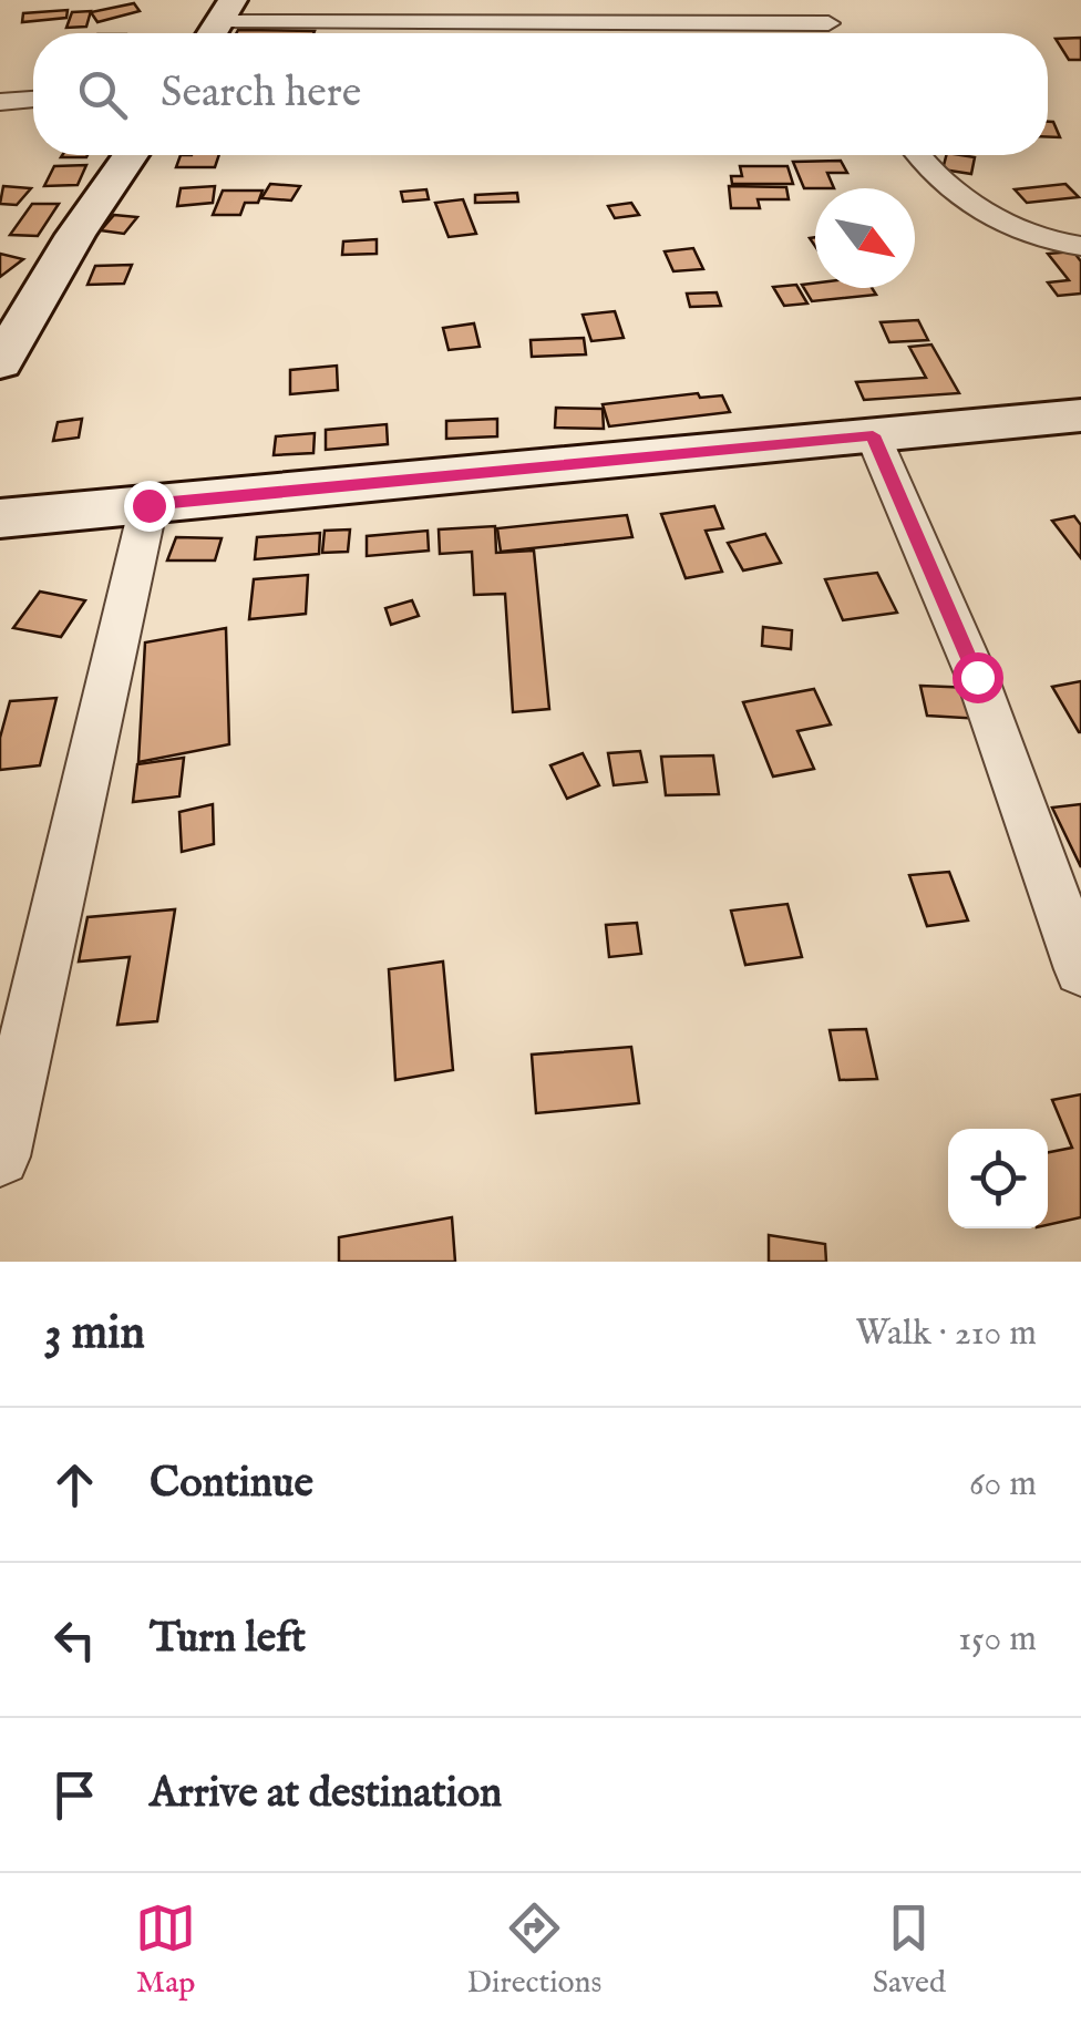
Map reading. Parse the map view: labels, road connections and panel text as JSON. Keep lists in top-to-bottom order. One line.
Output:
{"north":"bottom right","page":{"search":"Search here","heading":["3 min","Walk · 210 m"],"list":[["Continue","60 m"],["Turn left","150 m"],"Arrive at destination"],"nav":["Map","Directions","Saved"]}}
